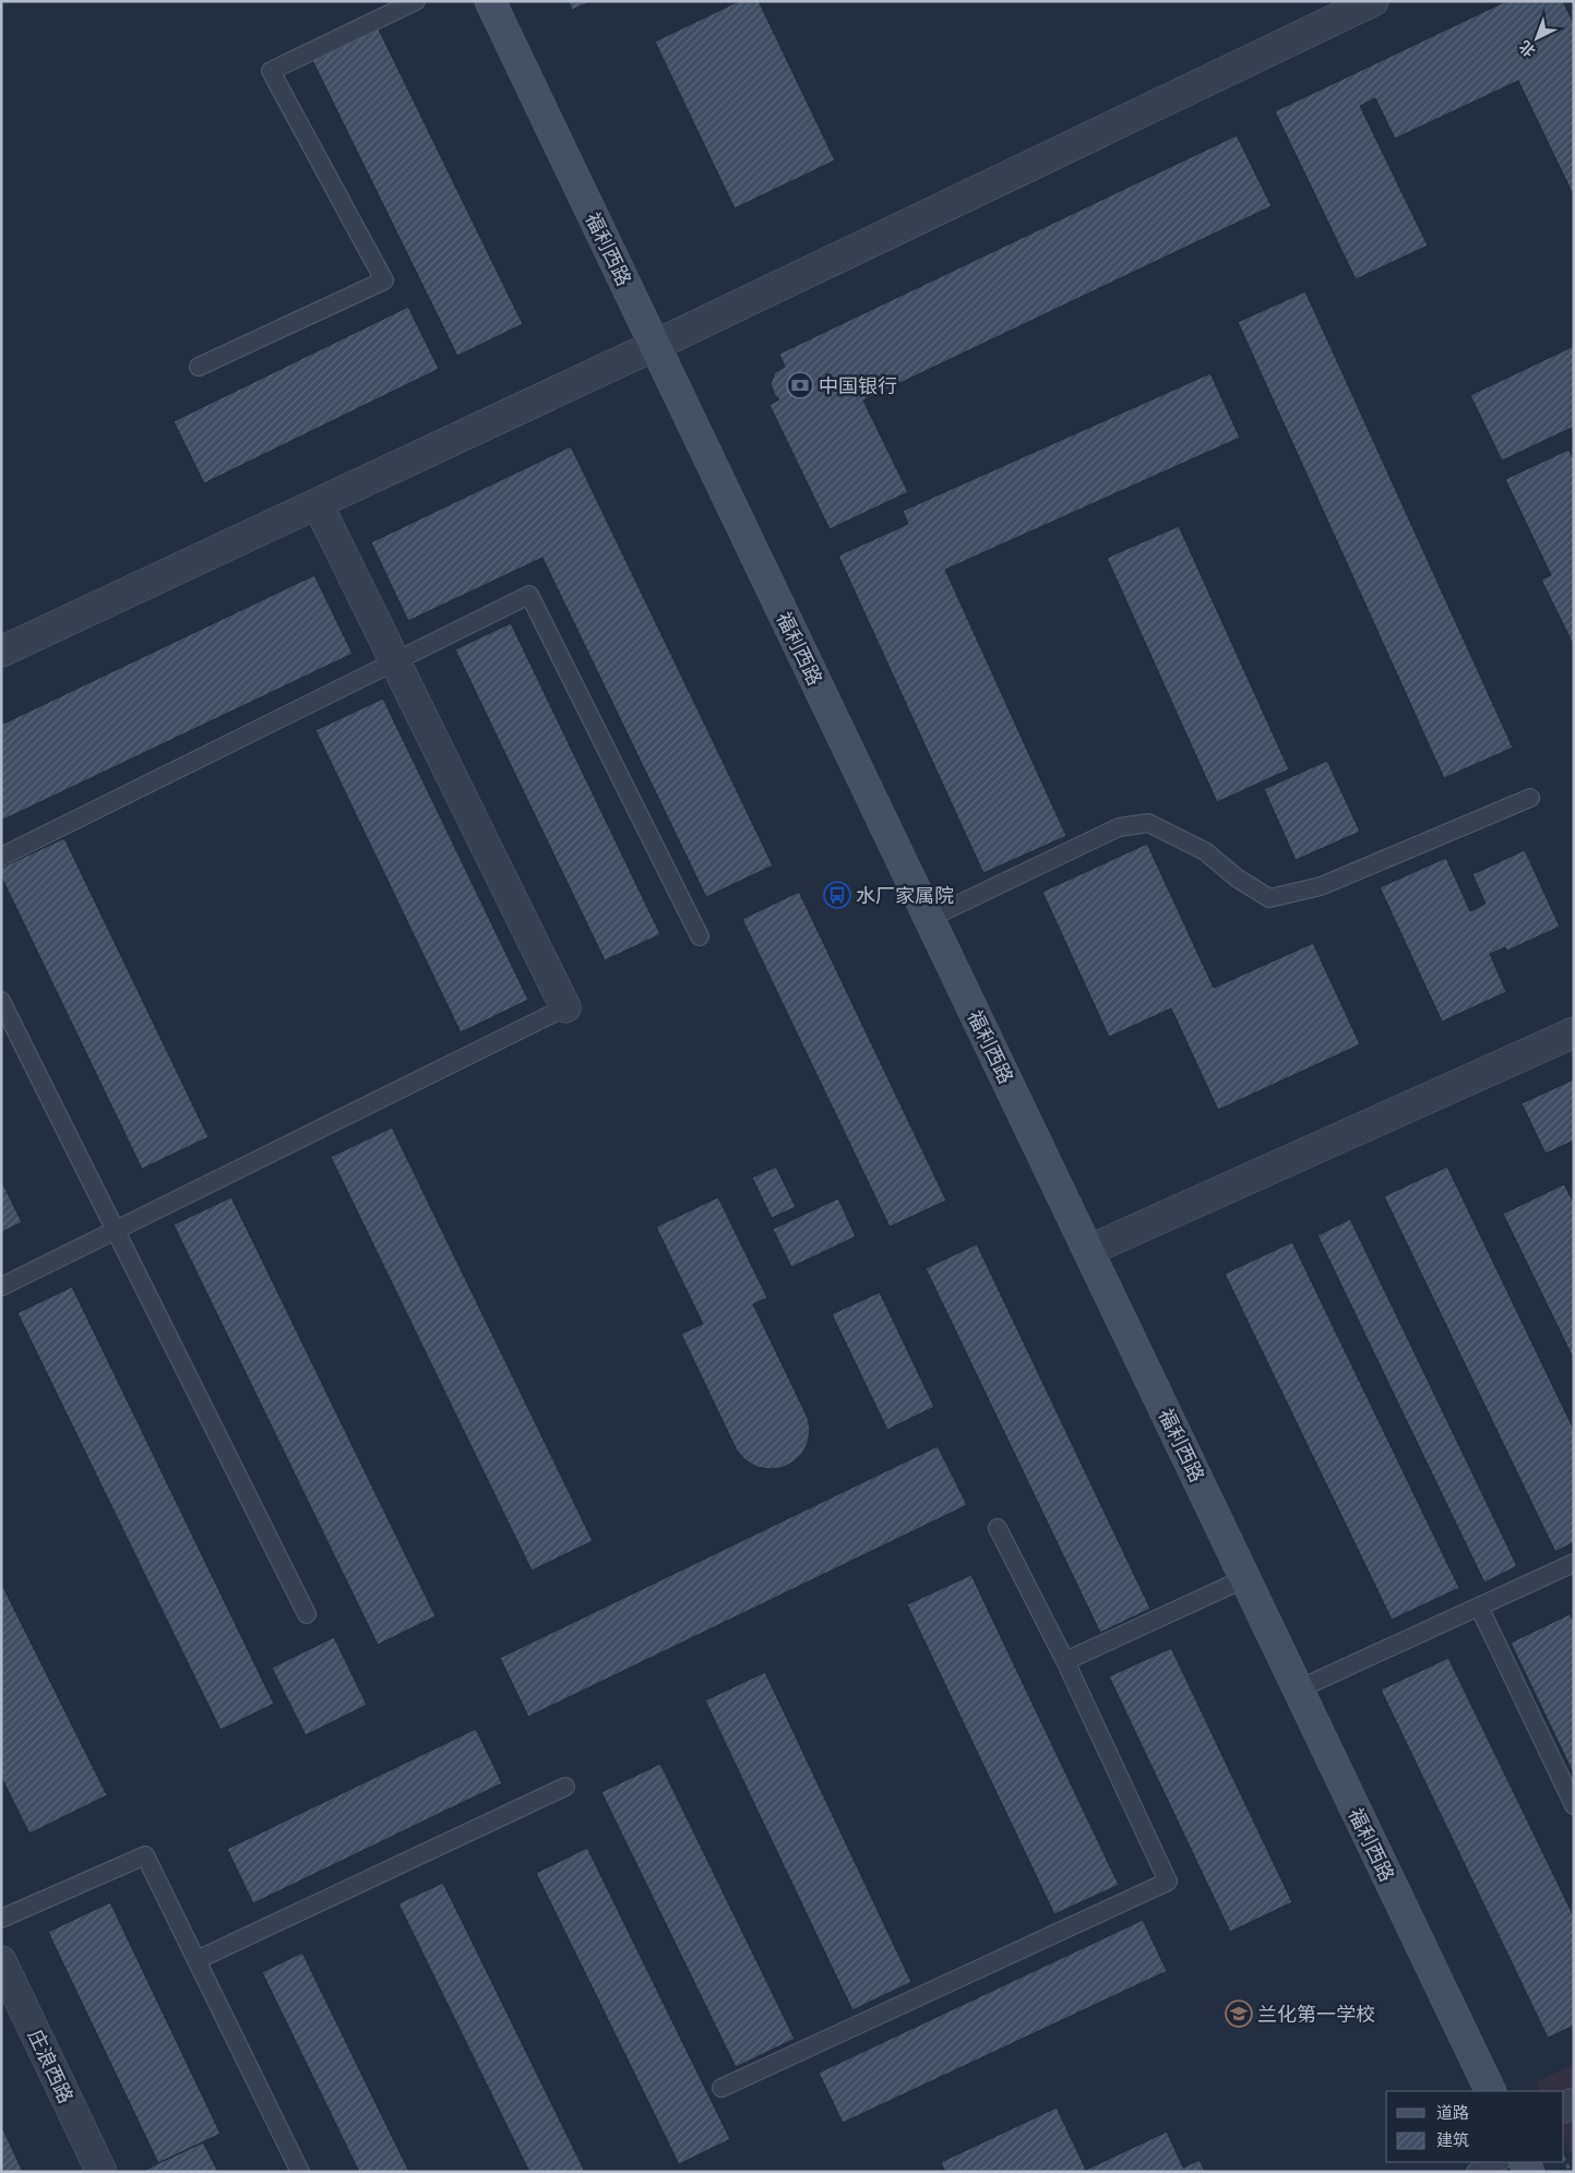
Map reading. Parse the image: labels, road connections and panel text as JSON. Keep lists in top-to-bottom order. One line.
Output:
{"streets":{"main road":["福利西路"],"street":["庄浪西路"]},"places":{"bank":["中国银行"],"bus stop":["水厂家属院"],"school or university":["兰化第一学校"]},"legend":["道路","建筑"],"north":"bottom left"}
